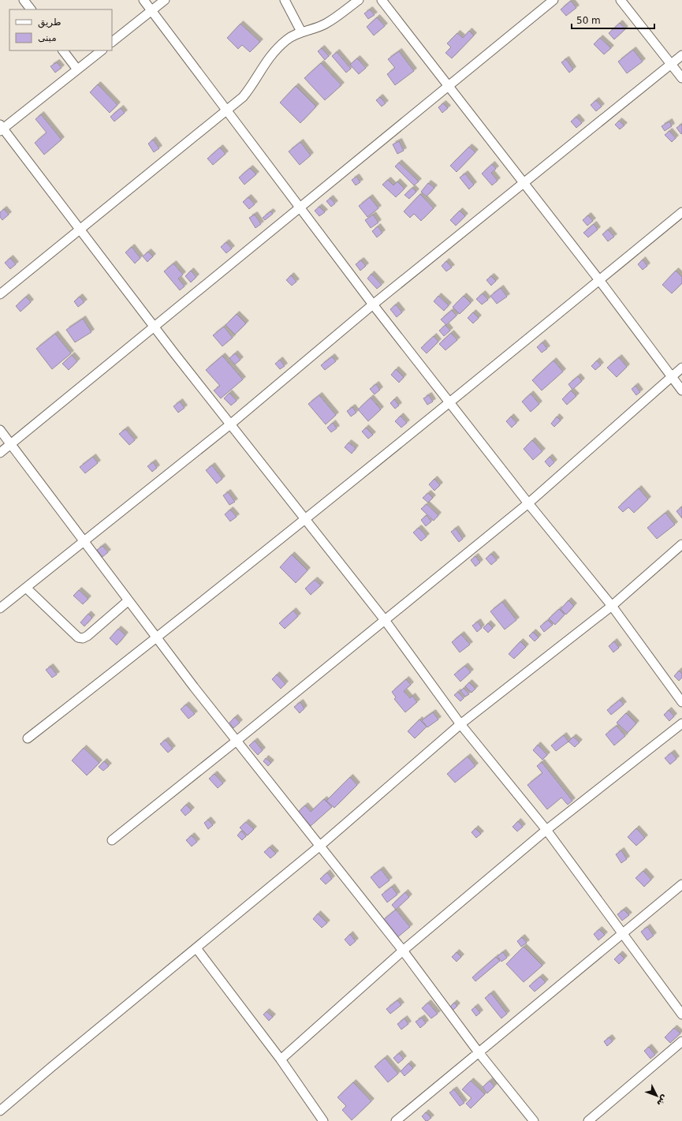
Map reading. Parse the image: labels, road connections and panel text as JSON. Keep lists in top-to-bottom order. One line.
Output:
{"legend":["طريق","مبنى"],"scale_bar":"50 m","north":"bottom right"}
